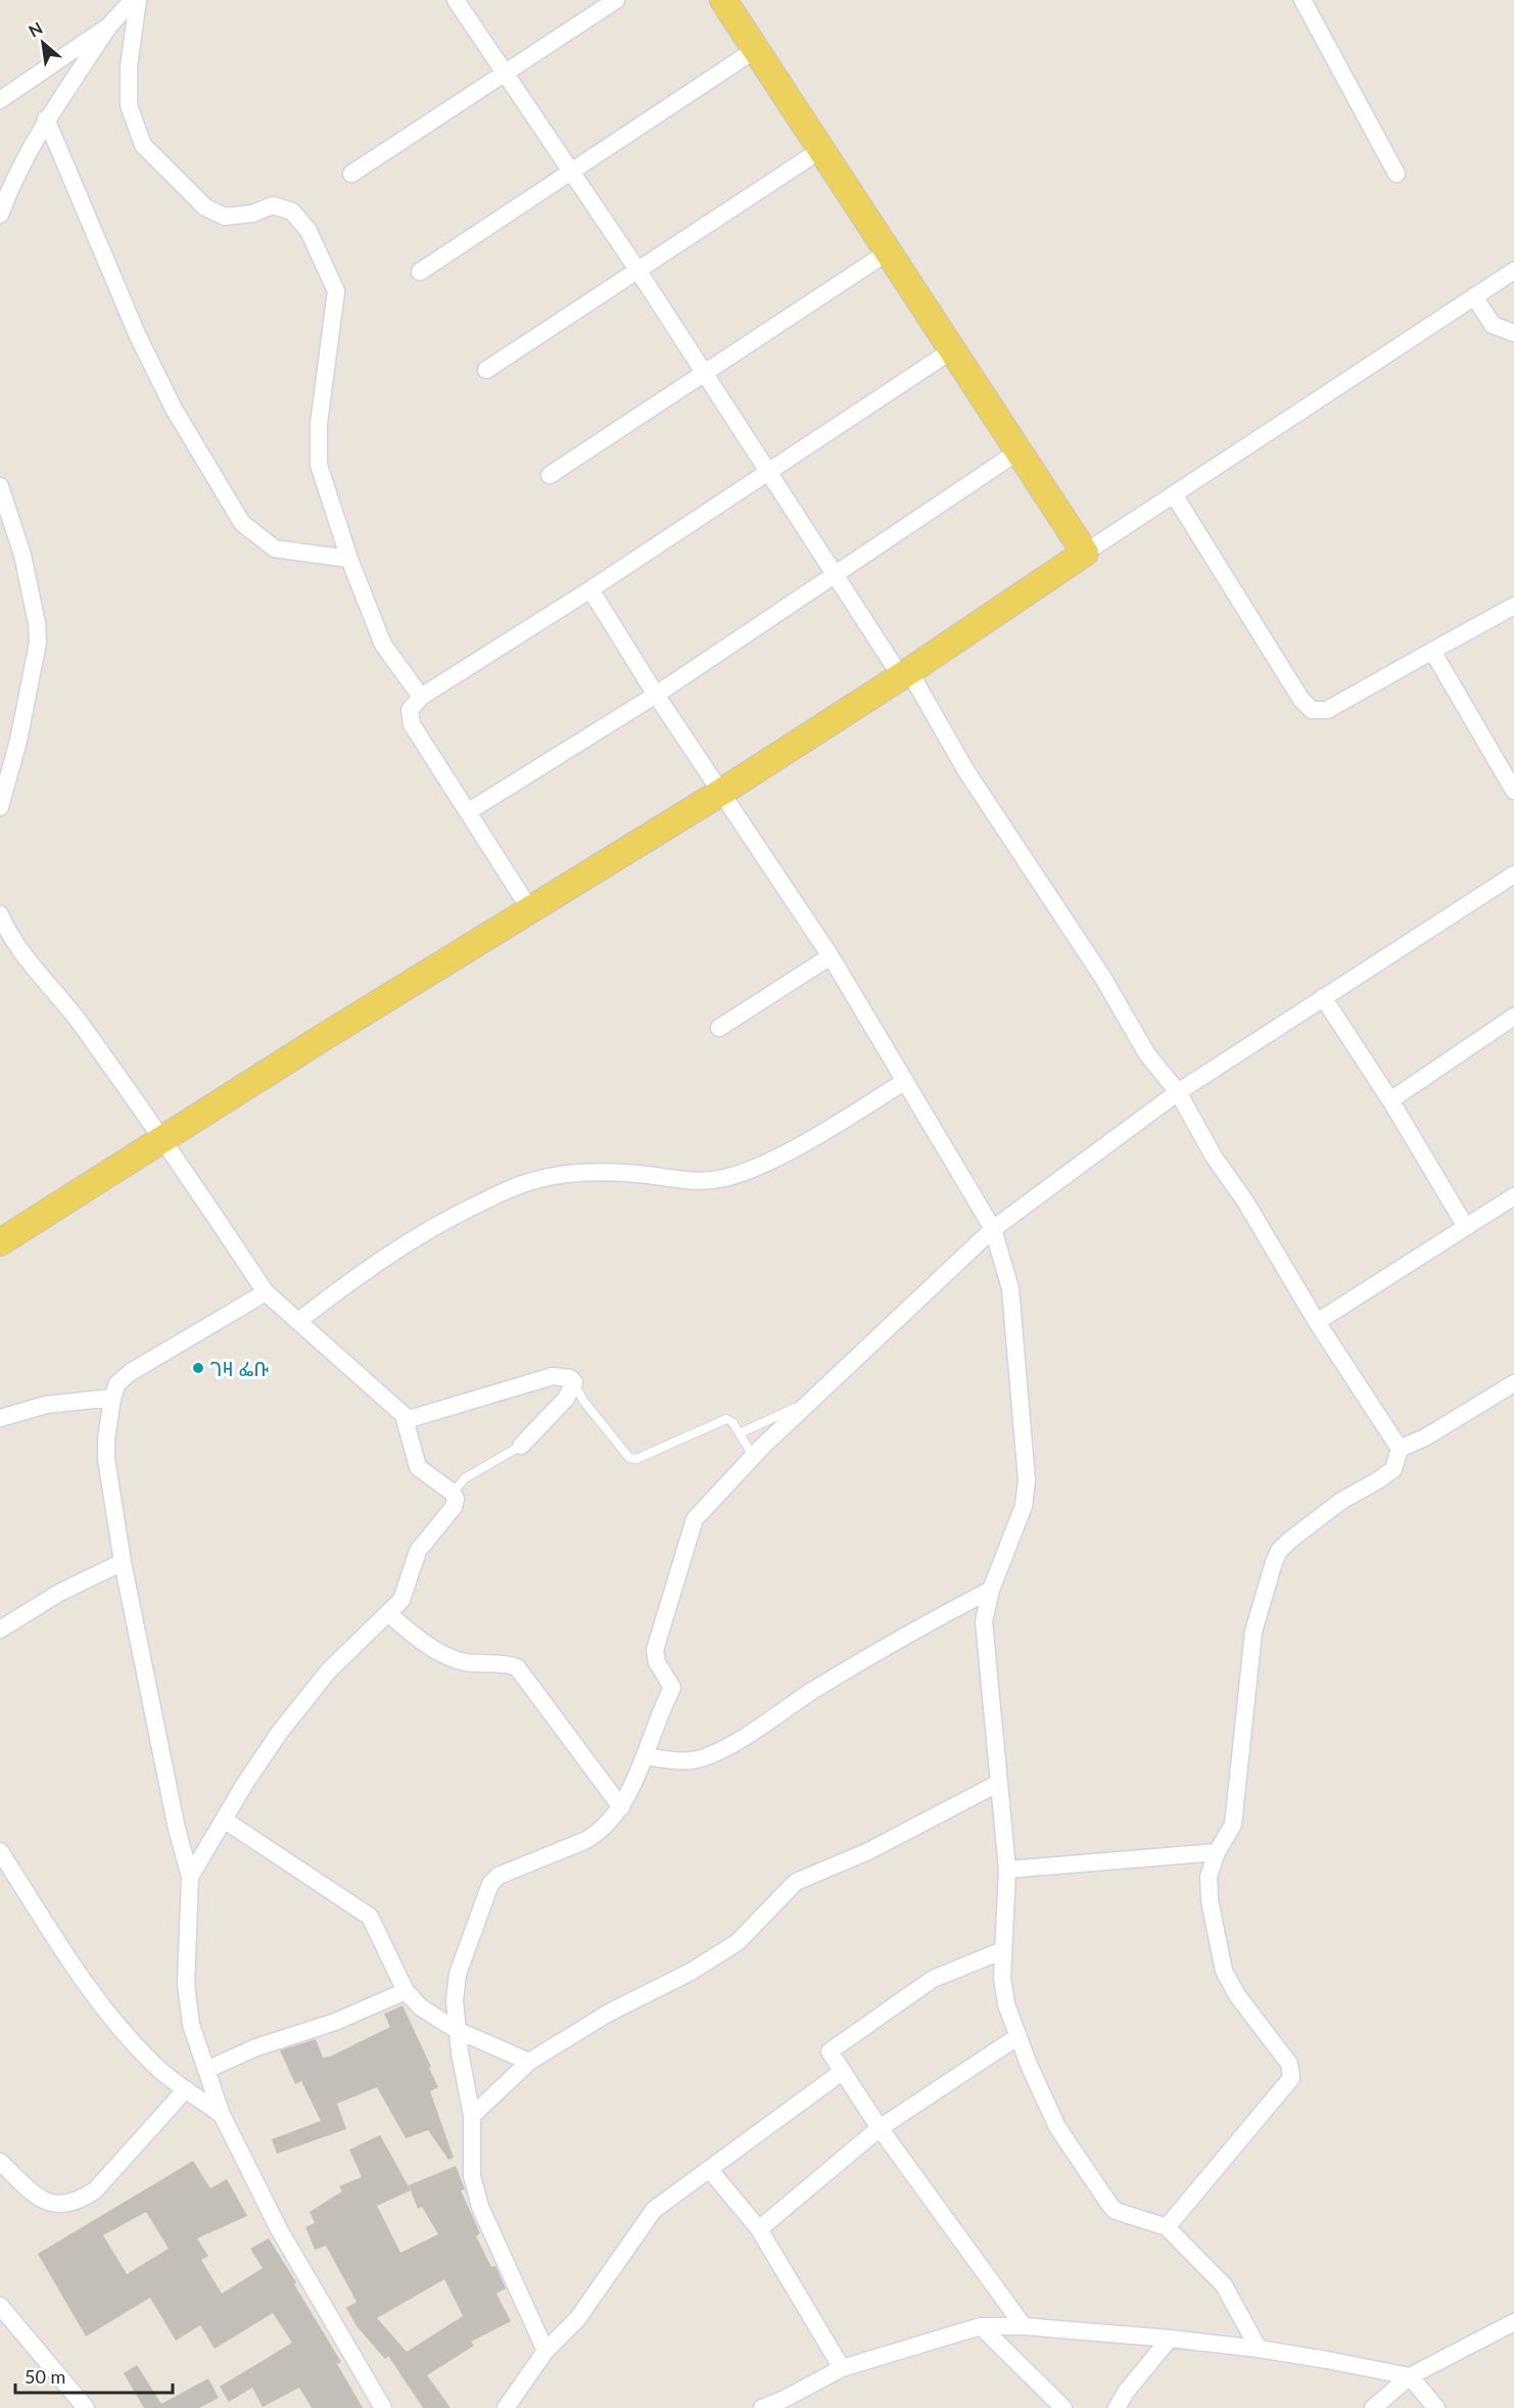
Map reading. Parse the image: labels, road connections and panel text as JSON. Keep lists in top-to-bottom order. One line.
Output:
{"places":["ገዛ ፌቡ"],"scale_bar":"50 m","north":"top left"}
